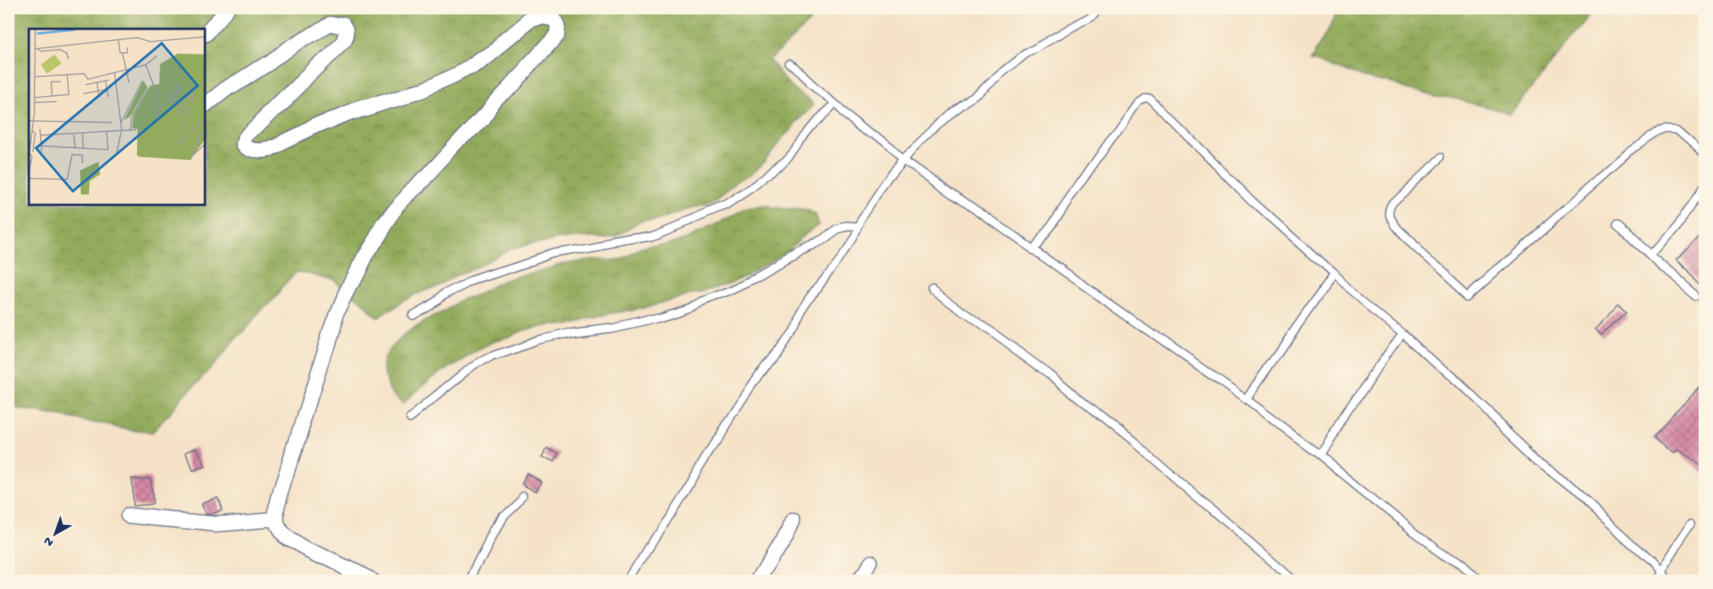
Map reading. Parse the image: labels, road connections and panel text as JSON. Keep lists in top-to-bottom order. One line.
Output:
{"north":"bottom left"}
